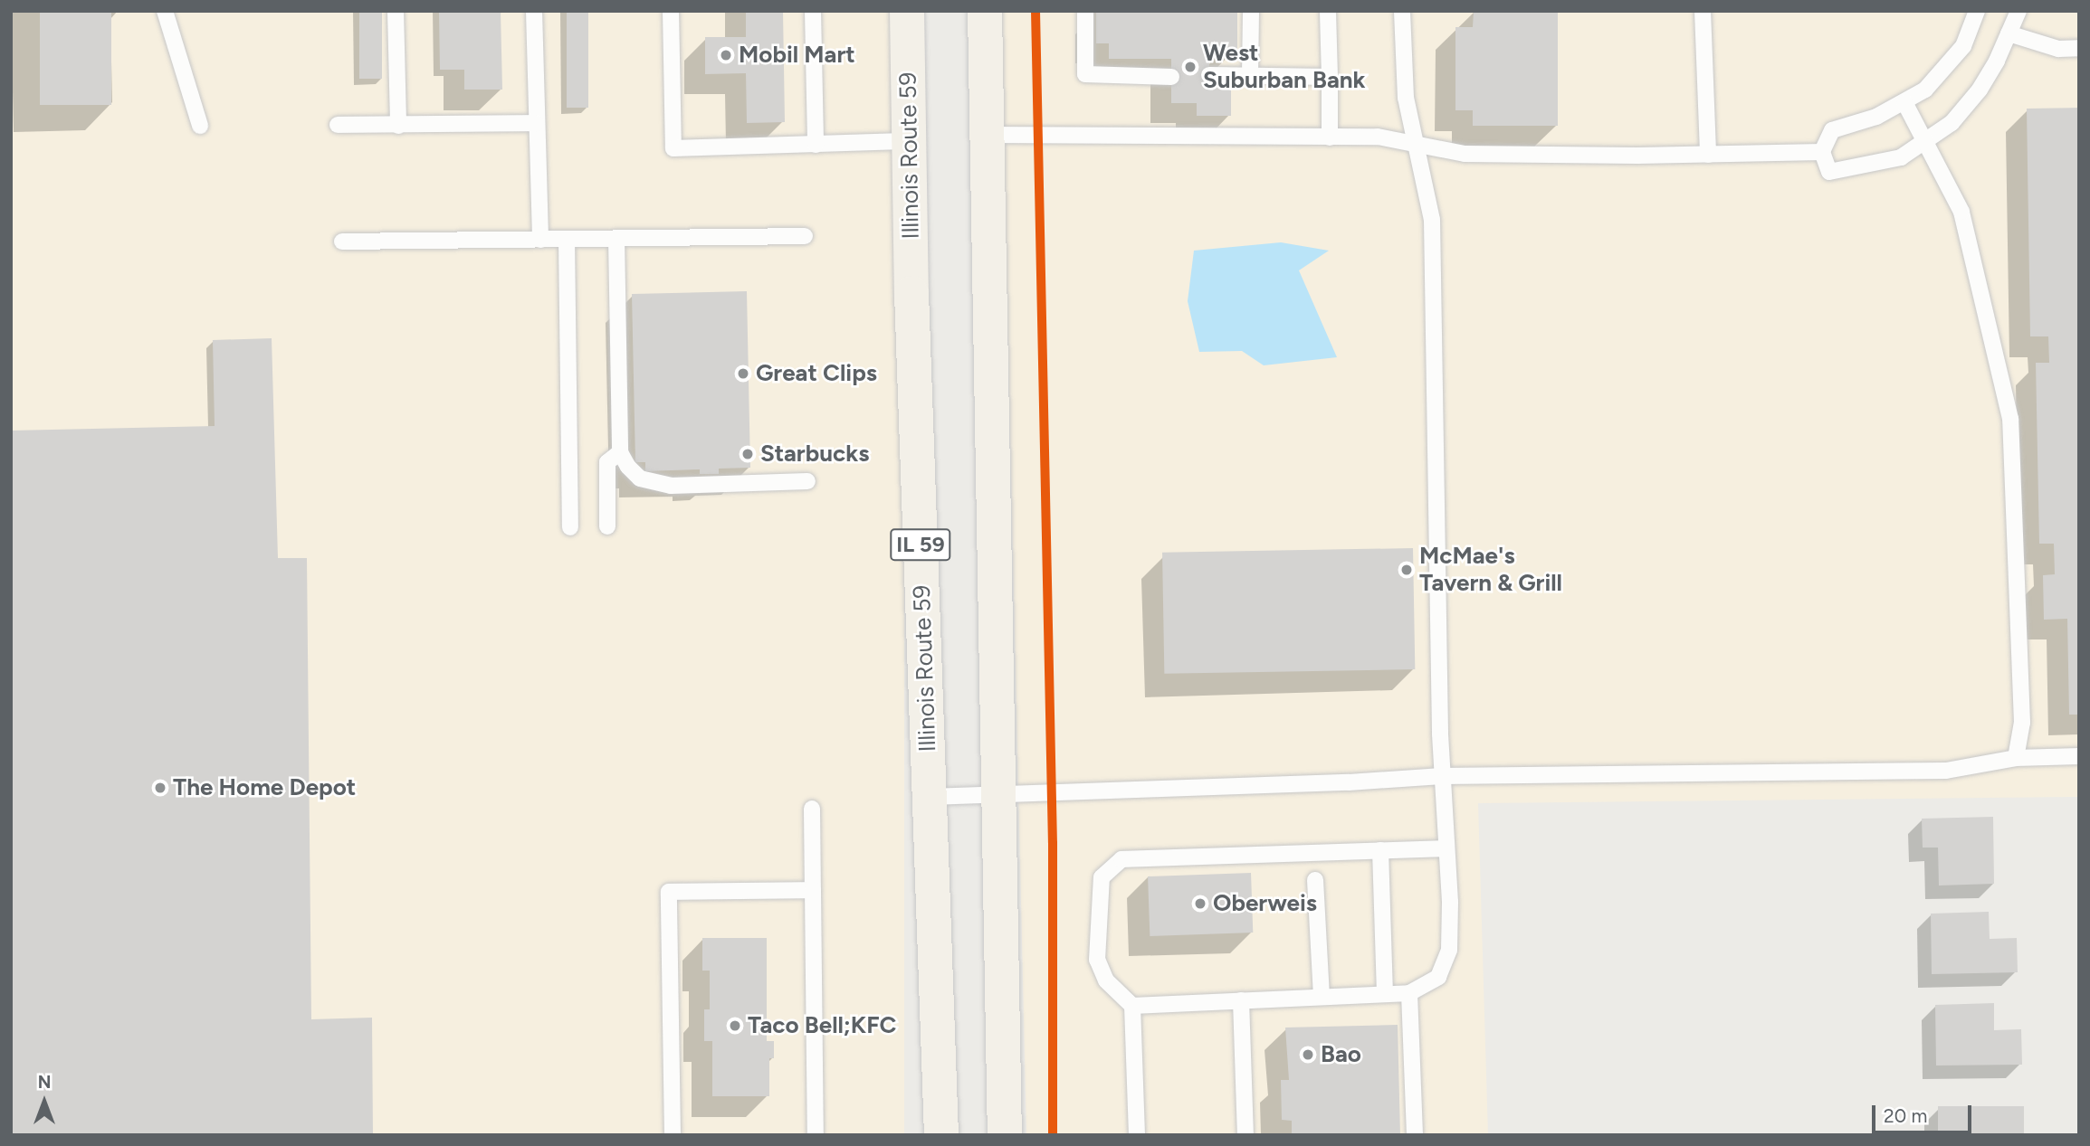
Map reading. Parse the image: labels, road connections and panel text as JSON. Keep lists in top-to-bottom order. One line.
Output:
{"streets":{"main road":["Illinois Route 59","IL 59"]},"places":["Mobil Mart","West Suburban Bank","Great Clips","Starbucks","McMae's Tavern & Grill","The Home Depot","Oberweis","Taco Bell;KFC","Bao"],"scale_bar":"20 m","north":"top"}
